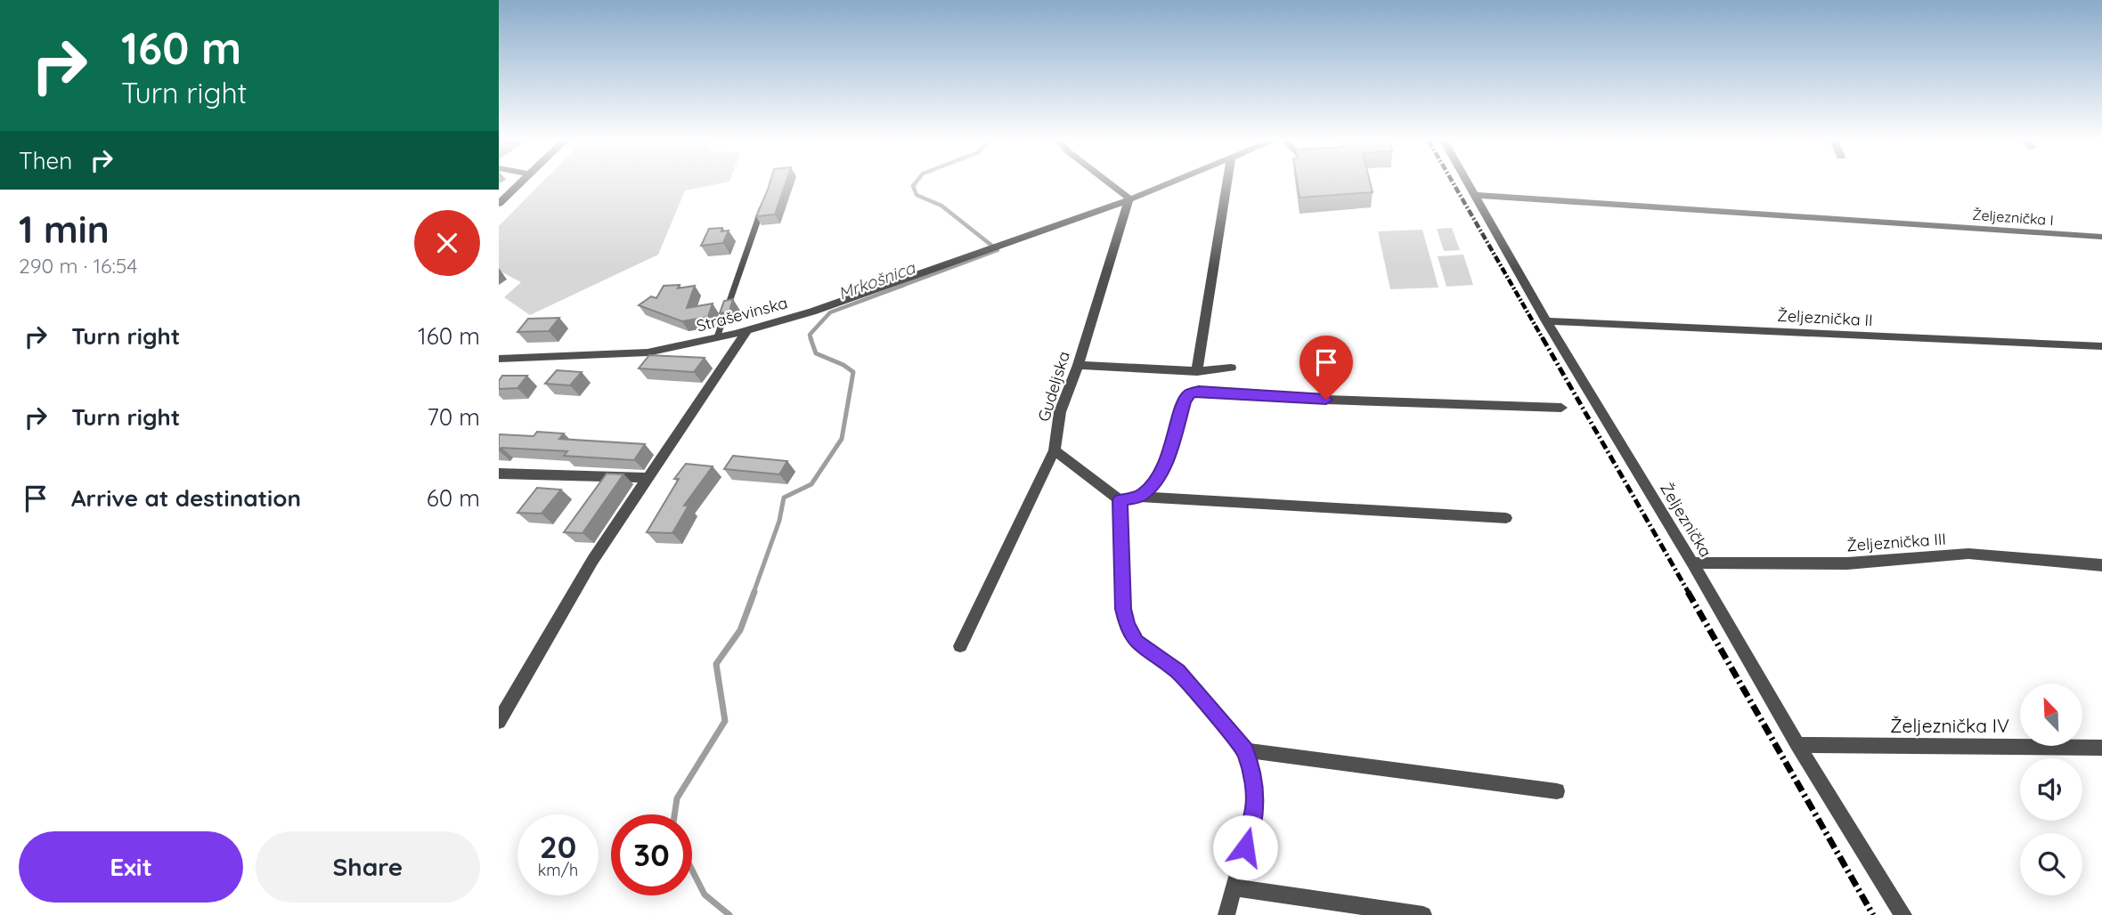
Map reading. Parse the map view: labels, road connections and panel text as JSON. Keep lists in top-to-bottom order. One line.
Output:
{"streets":{"street":["Željeznička I","Straševinska","Željeznička II","Gudeljska","Željeznička","Željeznička III","Željeznička IV"]},"crossings":[["Željeznička I","Željeznička"],["Straševinska","Gudeljska"],["Željeznička II","Željeznička"],["Željeznička","Željeznička III"],["Željeznička","Željeznička IV"]],"water":["Mrkošnica"],"north":"top left","page":{"turn":["160 m","Turn right"],"then":"Then","heading":["1 min","290 m · 16:54"],"list":[{"name":"Turn right","value":"160 m"},{"name":"Turn right","value":"70 m"},{"name":"Arrive at destination","value":"60 m"}],"speed":"20 km/h","limit":"30","buttons":["Exit","Share"]}}
